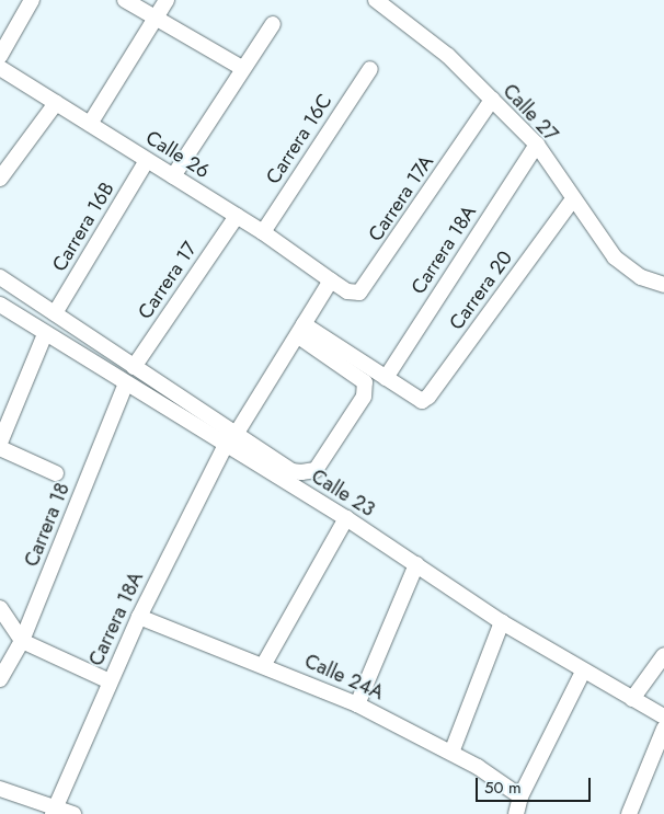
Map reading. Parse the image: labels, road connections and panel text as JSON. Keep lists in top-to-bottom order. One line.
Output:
{"streets":{"street":["Calle 27","Carrera 16C","Calle 26","Carrera 17A","Carrera 16B","Carrera 18A","Carrera 17","Carrera 20","Calle 23","Carrera 18","Calle 24A"]},"crossings":[["Calle 27","Carrera 17A"],["Calle 27","Carrera 18A"],["Calle 27","Carrera 20"],["Carrera 16C","Calle 26"],["Calle 26","Carrera 17A"],["Calle 26","Carrera 16B"],["Calle 26","Carrera 17"],["Carrera 18A","Carrera 20"],["Carrera 18A","Calle 23"],["Carrera 18A","Calle 24A"],["Calle 23","Carrera 18"]],"scale_bar":"50 m"}
